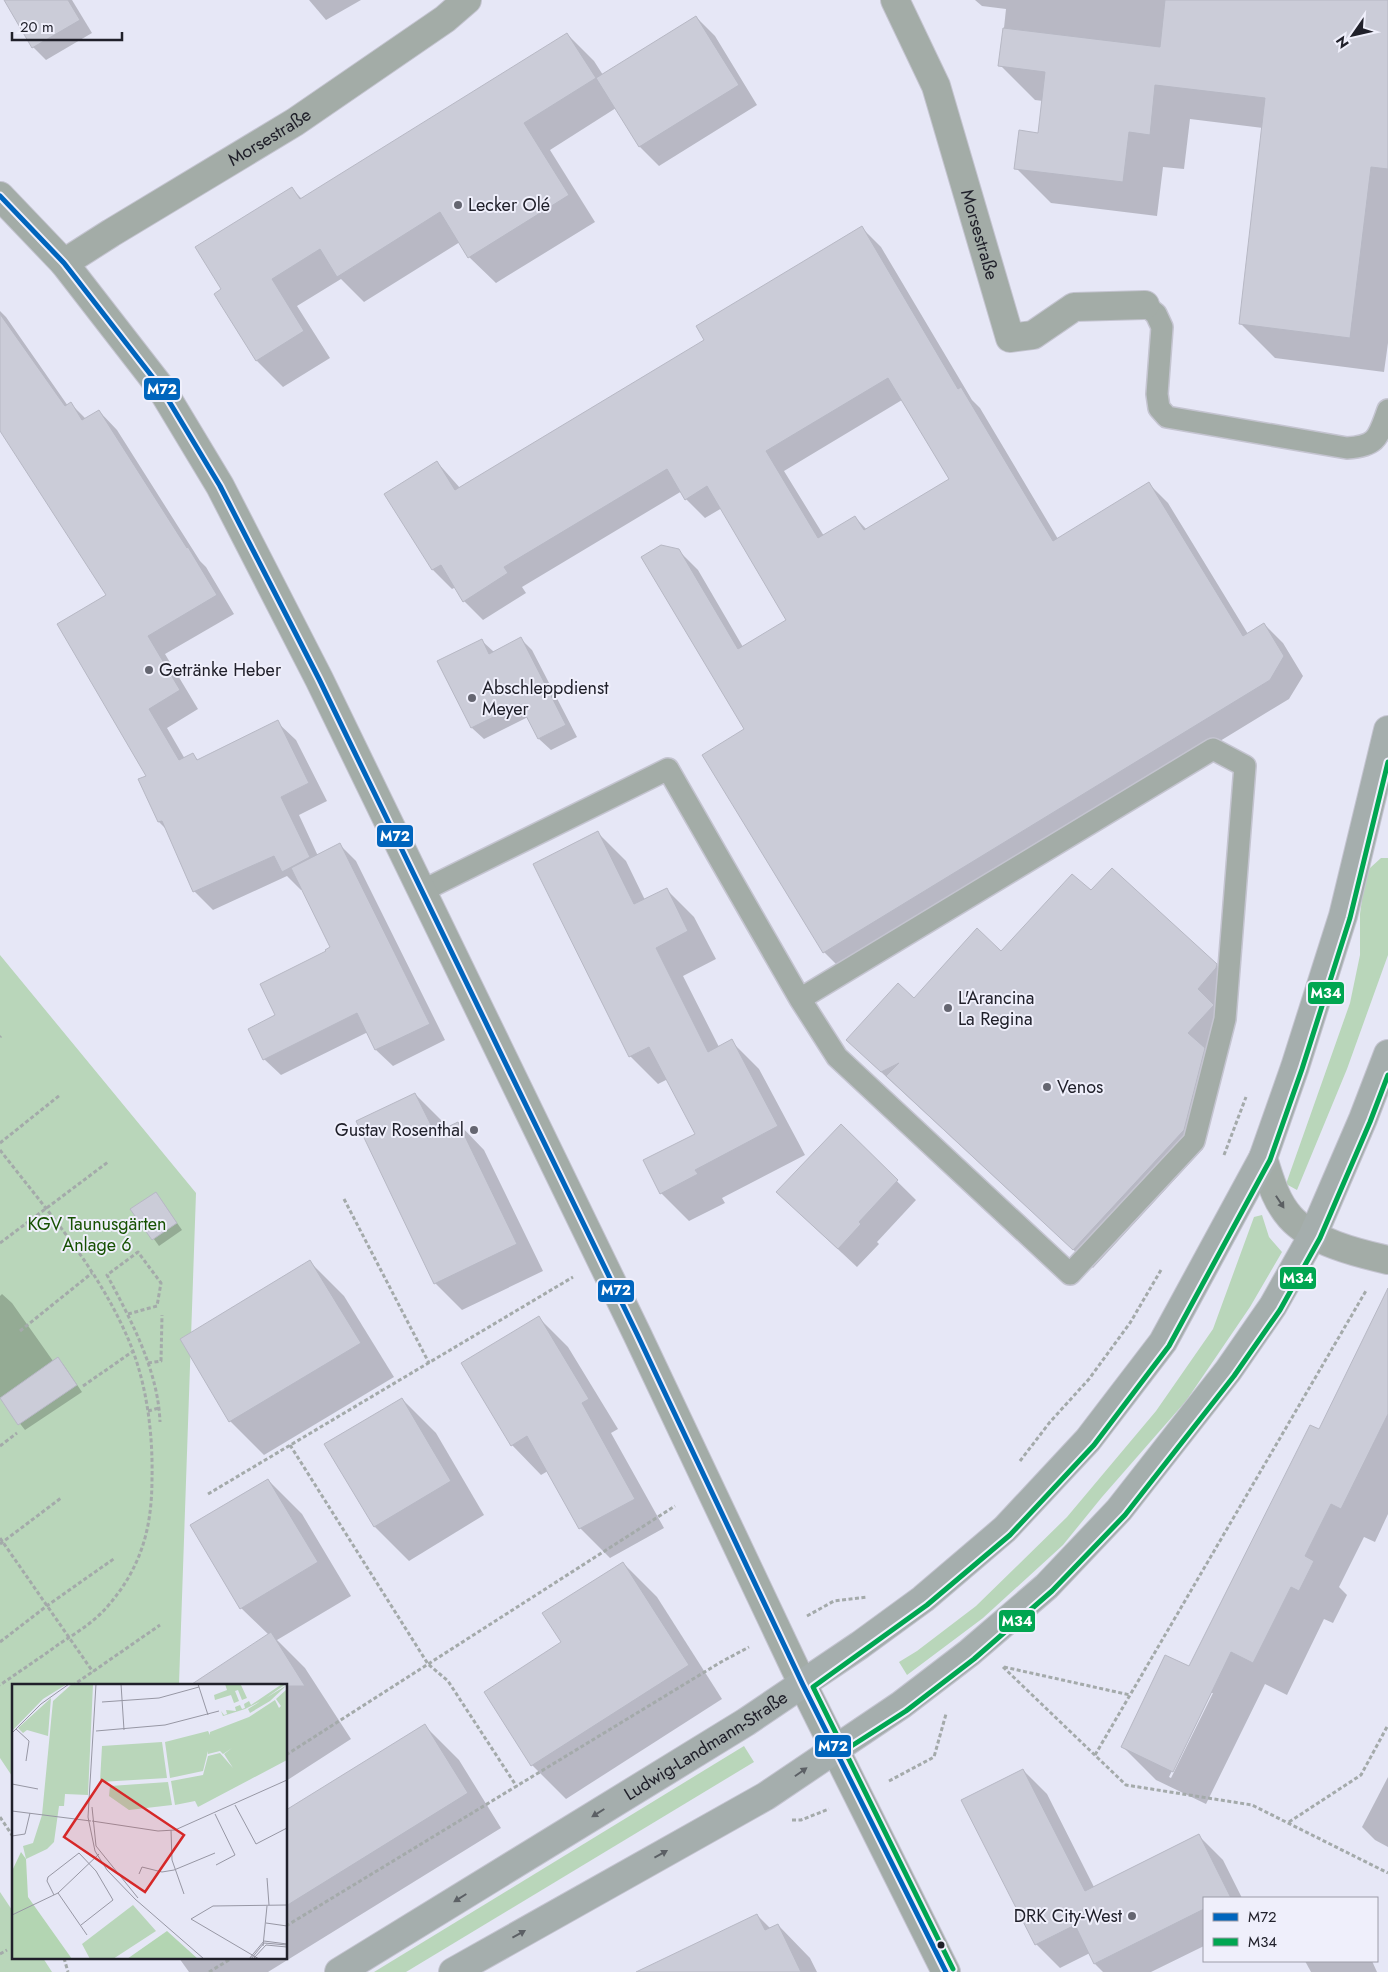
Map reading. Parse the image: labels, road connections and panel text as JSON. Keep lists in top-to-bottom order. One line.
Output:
{"streets":{"main road":["Ludwig-Landmann-Straße"],"street":["Morsestraße"]},"parks":["KGV Taunusgärten Anlage 6"],"places":["Lecker Olé","Getränke Heber","Abschleppdienst Meyer","L'Arancina La Regina","Venos","Gustav Rosenthal","DRK City-West"],"lines":["transit line M72","transit line M34"],"legend":["M72","M34"],"scale_bar":"20 m","north":"bottom left"}
